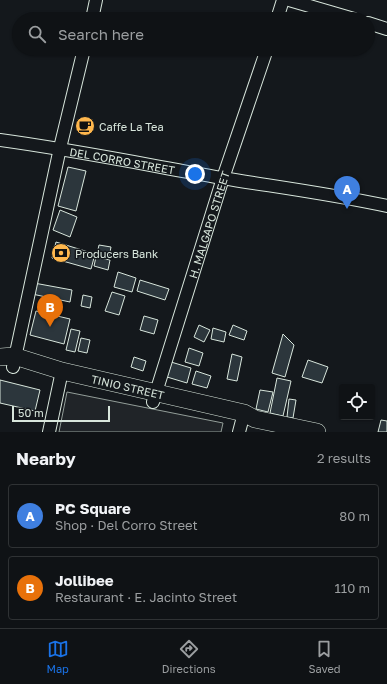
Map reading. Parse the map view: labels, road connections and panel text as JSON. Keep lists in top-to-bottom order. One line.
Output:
{"streets":{"main road":["TINIO STREET"],"street":["DEL CORRO STREET","H. MALGAPO STREET"]},"crossings":[["DEL CORRO STREET","H. MALGAPO STREET"],["H. MALGAPO STREET","TINIO STREET"]],"places":{"cafe":["Caffe La Tea"],"bank":["Producers Bank"]},"scale_bar":"50 m","page":{"search":"Search here","pins":["A","B"],"scale":"50 m","heading":["Nearby","2 results"],"list":[{"mark":"A","name":"PC Square","note":"Shop · Del Corro Street","value":"80 m"},{"mark":"B","name":"Jollibee","note":"Restaurant · E. Jacinto Street","value":"110 m"}],"nav":["Map","Directions","Saved"]}}
